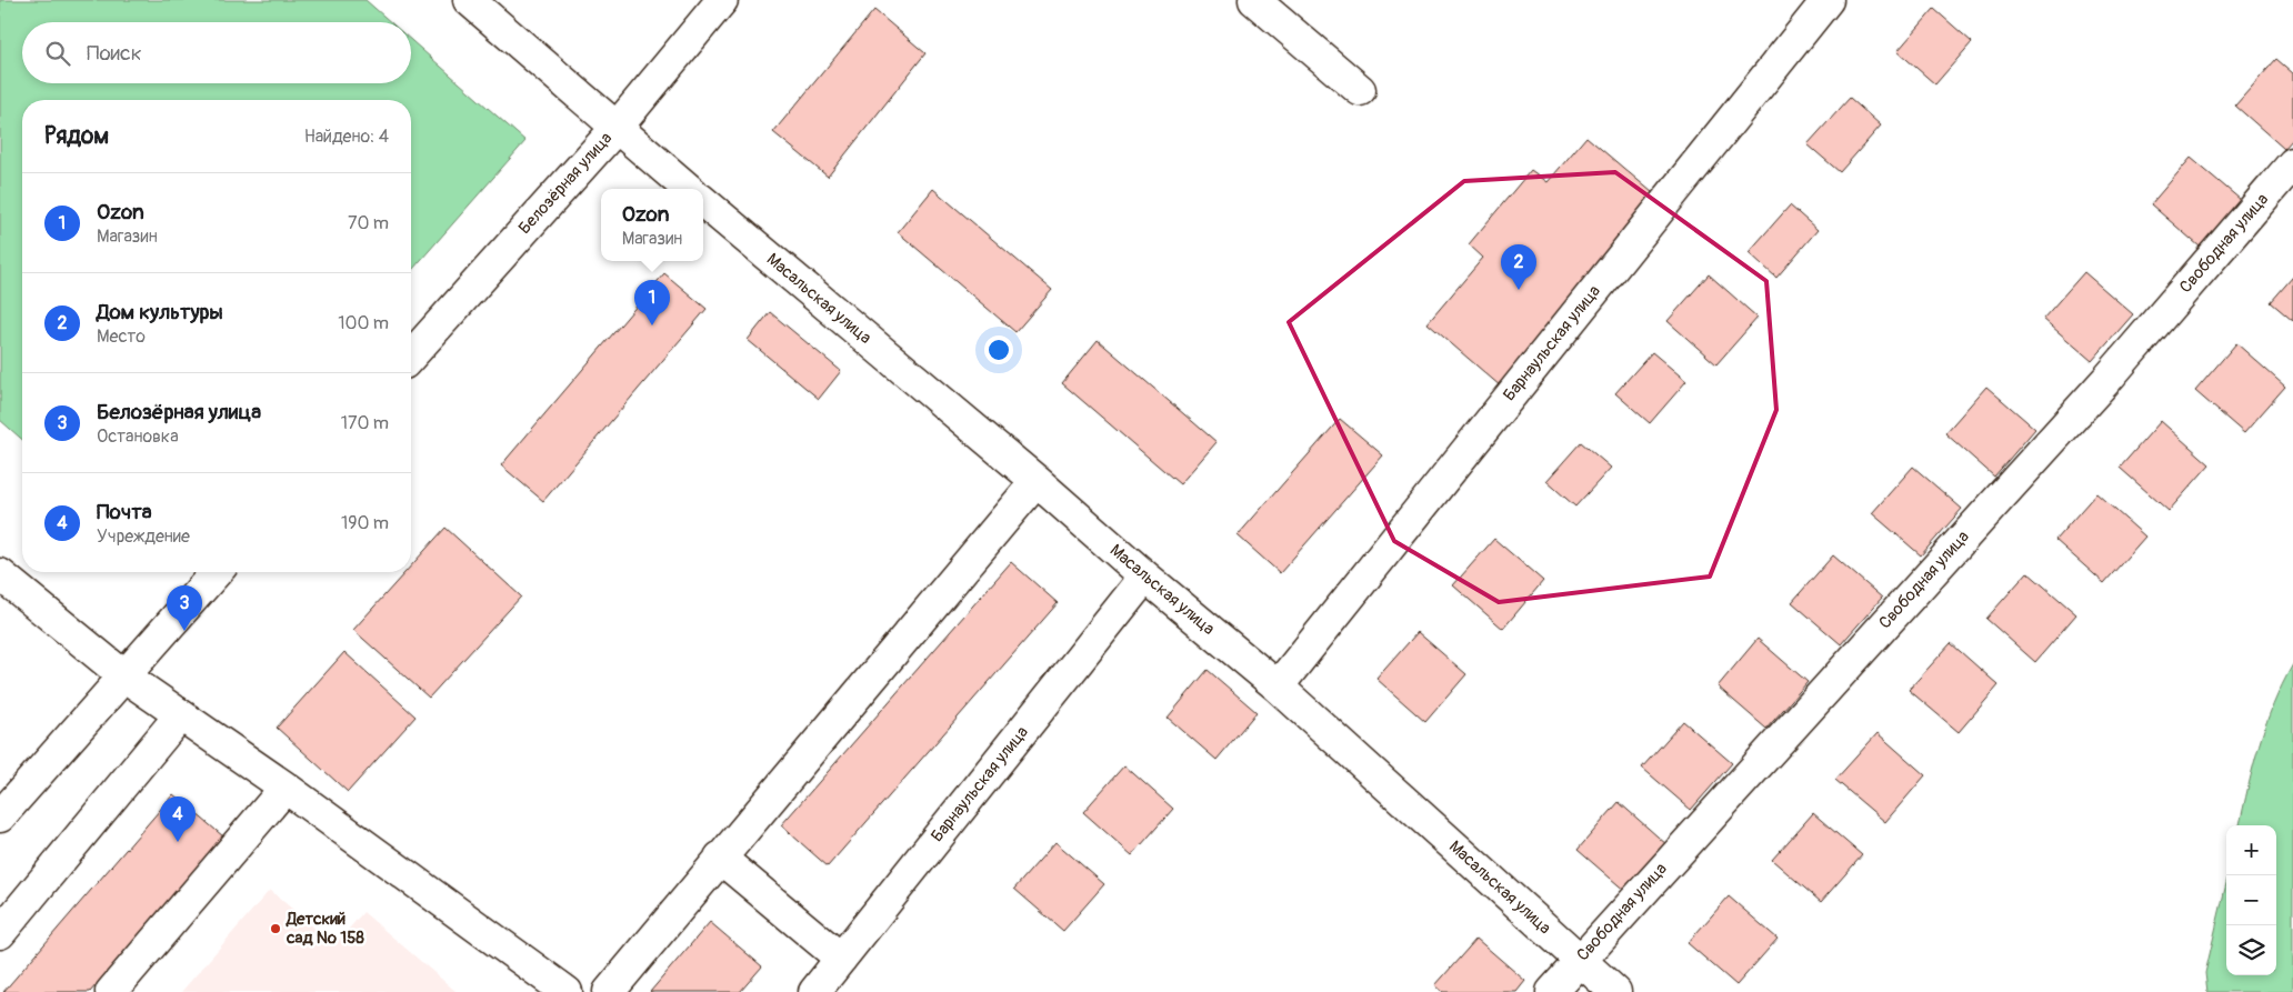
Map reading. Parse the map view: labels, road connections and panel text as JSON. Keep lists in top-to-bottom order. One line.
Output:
{"streets":{"street":["Белозёрная улица","Свободная улица","Масальская улица","Барнаульская улица"]},"crossings":[["Свободная улица","Масальская улица"],["Масальская улица","Барнаульская улица"]],"places":["Детский сад № 158"],"page":{"search":"Поиск","heading":["Рядом","Найдено: 4"],"list":[{"mark":"1","name":"Ozon","note":"Магазин","value":"70 m"},{"mark":"2","name":"Дом культуры","note":"Место","value":"100 m"},{"mark":"3","name":"Белозёрная улица","note":"Остановка","value":"170 m"},{"mark":"4","name":"Почта","note":"Учреждение","value":"190 m"}],"popup":["Ozon","Магазин"],"pins":["2","1","3","4"],"map_buttons":["+","−"]}}
